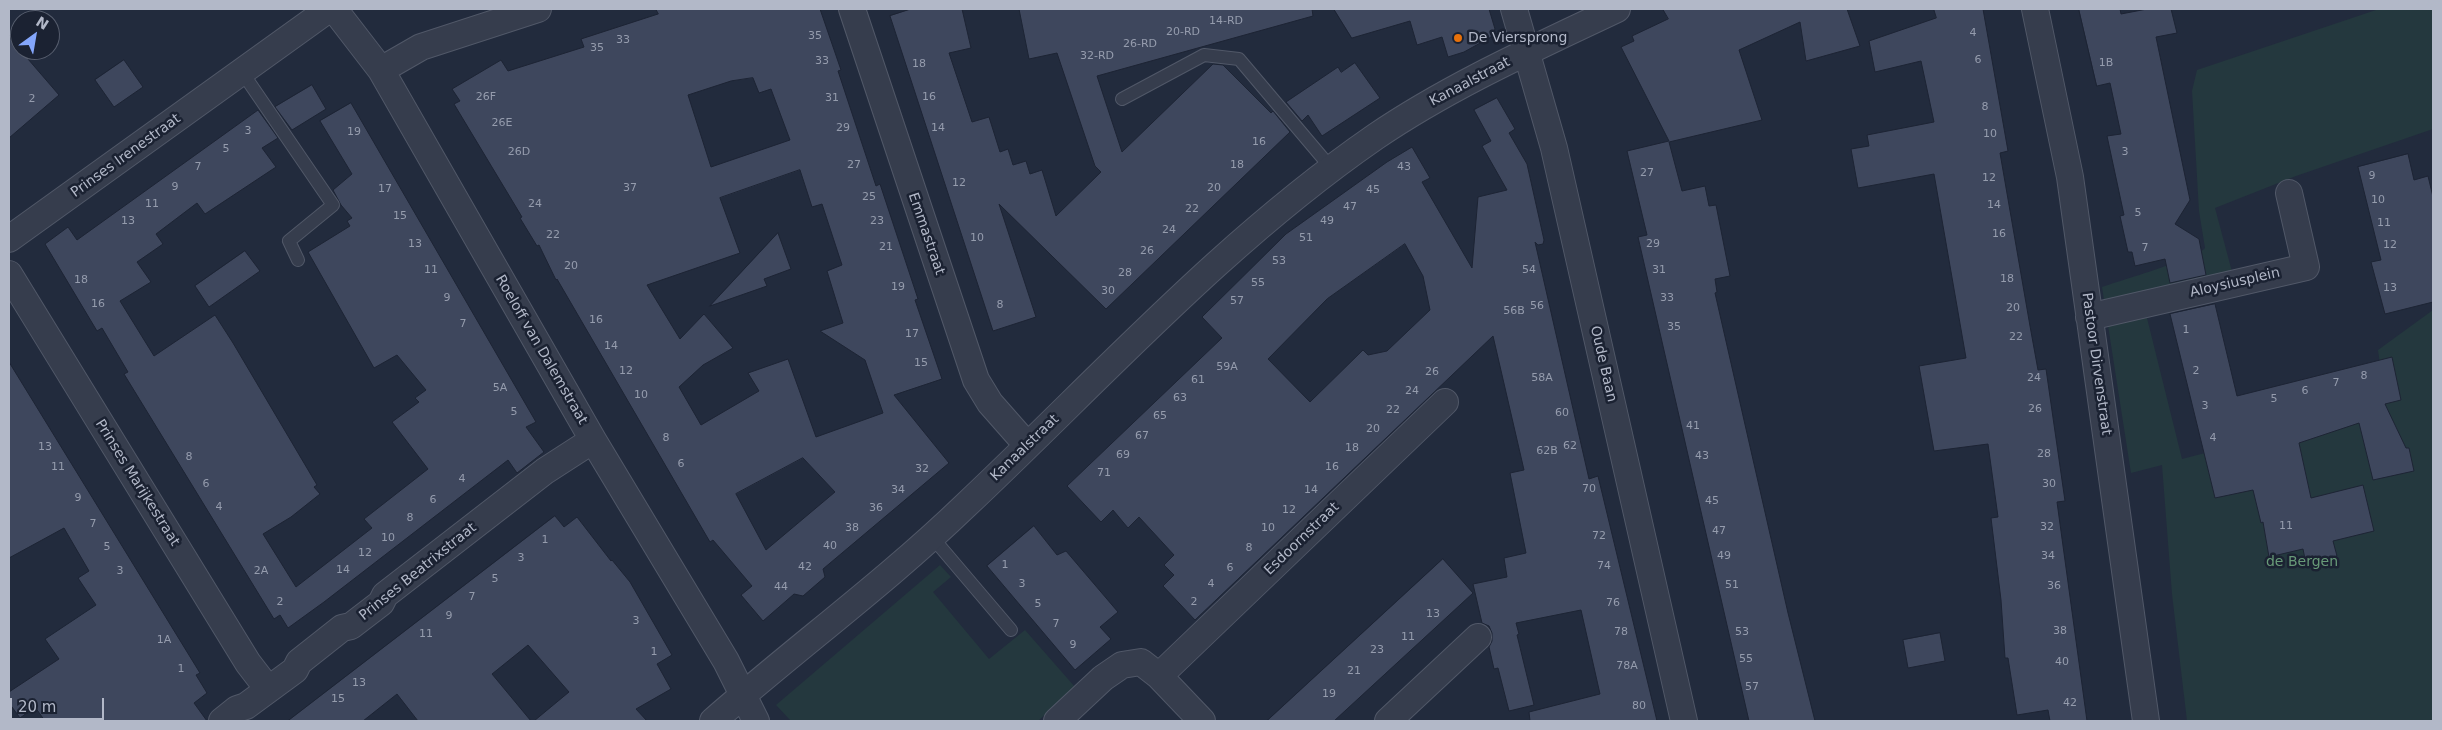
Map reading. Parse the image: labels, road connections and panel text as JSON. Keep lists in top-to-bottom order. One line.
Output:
{"streets":{"street":["Kanaalstraat","Prinses Irenestraat","Emmastraat","Aloysiusplein","Roeloff van Dalemstraat","Oude Baan","Pastoor Dirvenstraat","Prinses Marijkestraat","Esdoornstraat","Prinses Beatrixstraat"]},"crossings":[["Kanaalstraat","Emmastraat"],["Kanaalstraat","Roeloff van Dalemstraat"],["Kanaalstraat","Oude Baan"],["Aloysiusplein","Pastoor Dirvenstraat"],["Roeloff van Dalemstraat","Prinses Beatrixstraat"],["Prinses Marijkestraat","Prinses Beatrixstraat"]],"parks":["de Bergen"],"places":["De Viersprong"],"house_numbers":["14-RD","20-RD","4","35","33","26-RD","35","32-RD","6","33","1B","18","26F","16","31","2","8","26E","29","14","3","19","10","16","5","26D","3","27","18","7","43","27","9","12","12","9","37","20","17","45","25","10","11","24","14","47","22","5","15","13","23","49","11","24","16","22","10","51","13","29","12","21","7","26","53","20","11","54","31","28","18","18","55","19","13","30","9","33","57","16","8","56","20","56B","16","7","35","1","17","22","14","15","59A","12","2","26","8","58A","24","61","7","5A","24","6","10","63","5","3","26","22","5","60","65","41","20","67","8","4","62","13","18","62B","28","69","43","8","6","11","16","32","71","4","6","30","70","34","14","9","6","45","4","36","12","8","7","11","32","38","10","47","72","10","1","40","5","8","12","49","34","3","1","74","42","6","14","3","2A","5","3","4","51","36","44","7","2","2","76","5","13","9","3","7","38","78","53","11","11","1A","9","23","1","55","40","78A","1","21","13","57","19","15","42","80"],"scale_bar":"20 m","north":"top right"}
